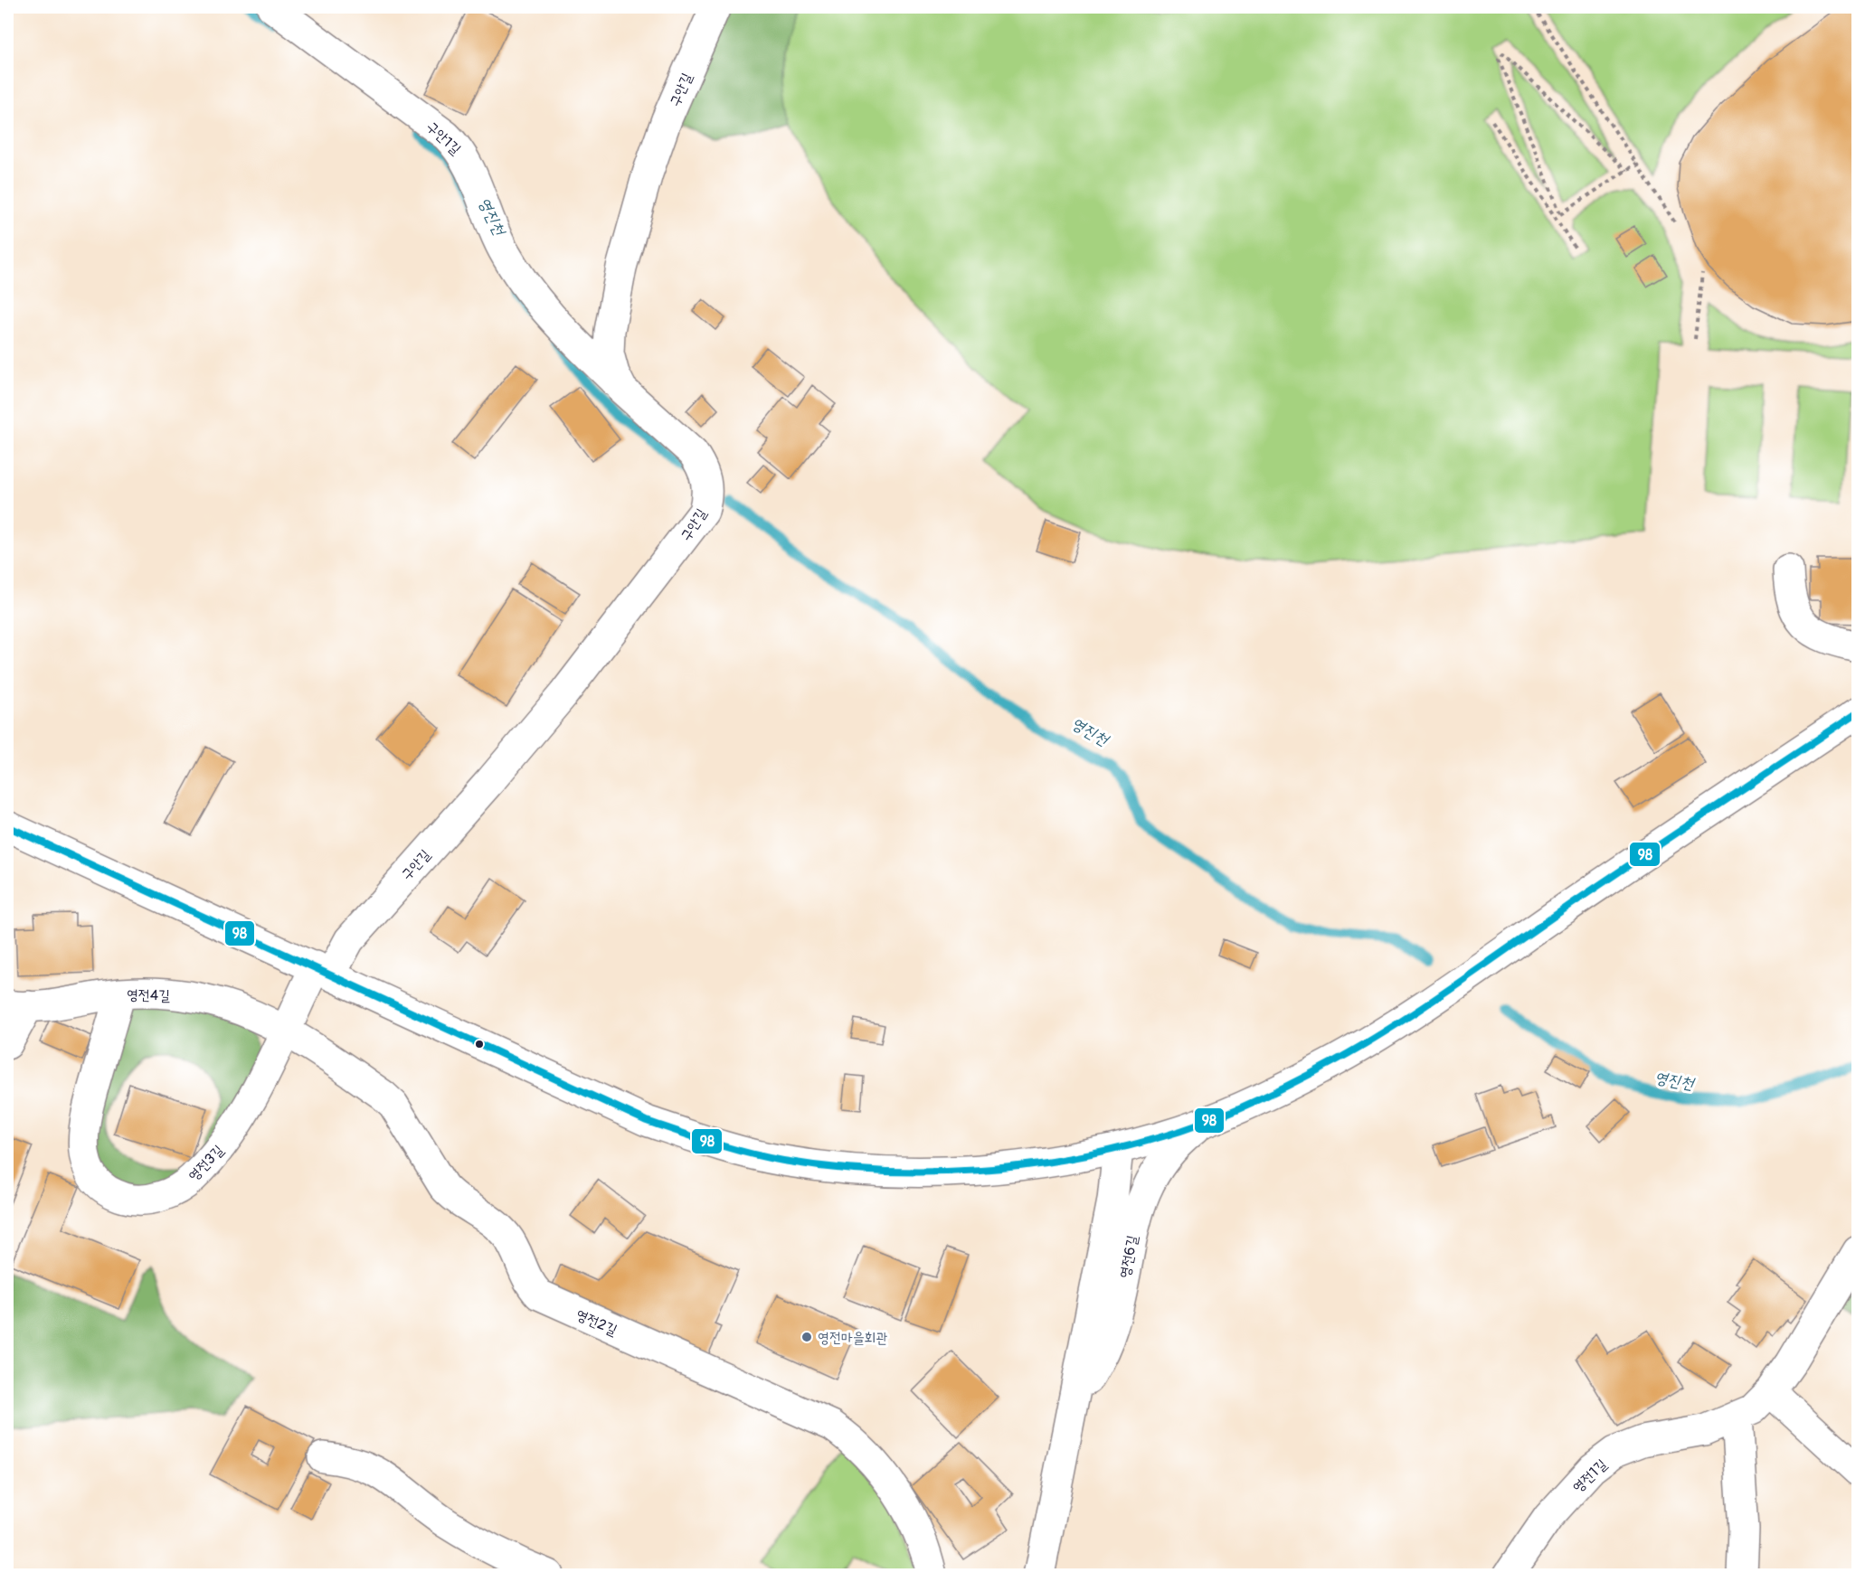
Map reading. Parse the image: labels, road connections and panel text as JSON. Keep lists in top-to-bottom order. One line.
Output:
{"streets":{"street":["구안길","구안1길","영전4길","영전3길","영전6길","영전2길","영전1길"]},"crossings":[["구안길","구안1길"],["구안길","영전3길"],["영전4길","영전3길"],["영전4길","영전2길"],["영전3길","영전2길"]],"water":["영진천"],"places":["영전마을회관"],"lines":["transit line 98"]}
